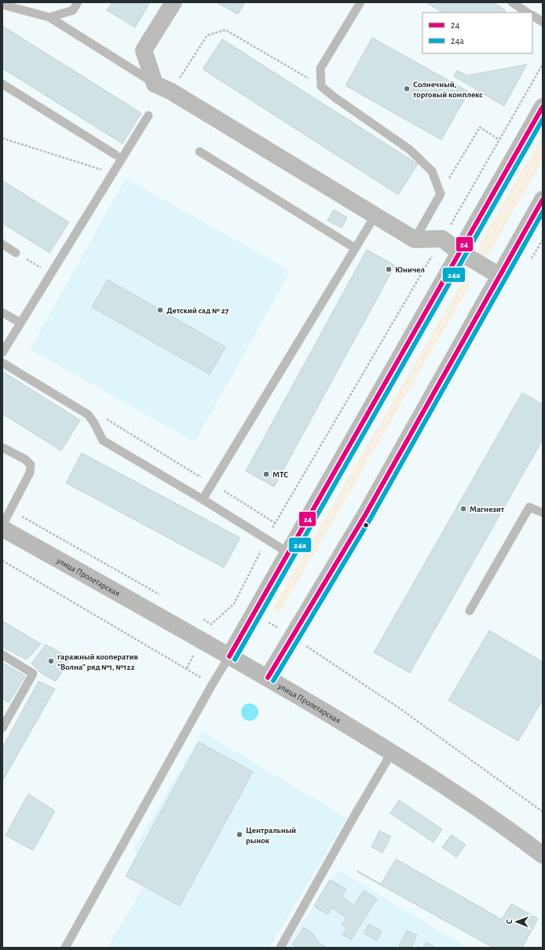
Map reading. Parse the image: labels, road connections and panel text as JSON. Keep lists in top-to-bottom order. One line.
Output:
{"streets":{"main road":["улица Пролетарская"]},"places":["Солнечный, торговый комплекс","Юничел","Детский сад № 27","МТС","Магнезит","гаражный кооператив \"Волна\" ряд №1, №122","Центральный рынок"],"lines":["transit line 24","transit line 24a"],"legend":["24","24a"],"north":"left"}
